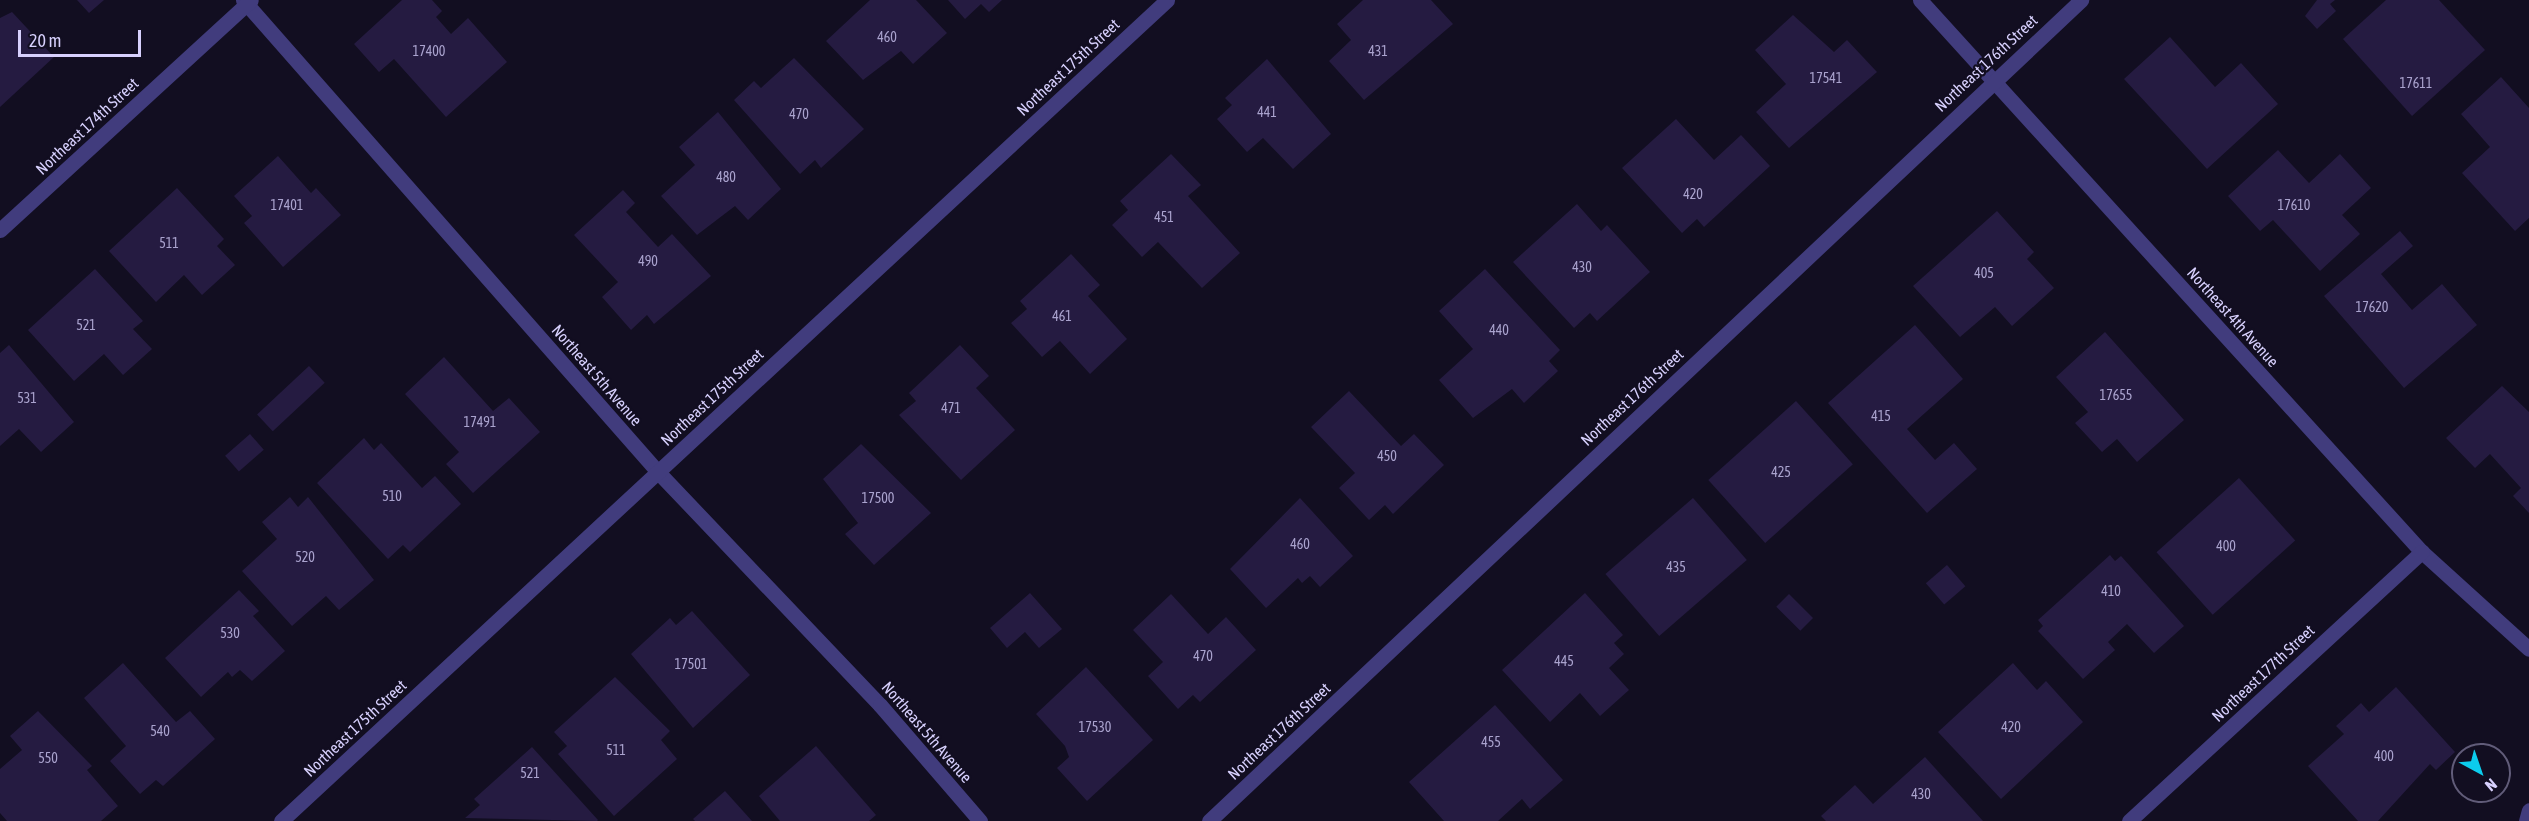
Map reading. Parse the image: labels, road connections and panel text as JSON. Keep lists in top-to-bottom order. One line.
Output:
{"streets":{"street":["Northeast 176th Street","Northeast 175th Street","Northeast 174th Street","Northeast 4th Avenue","Northeast 5th Avenue","Northeast 177th Street"]},"crossings":[["Northeast 176th Street","Northeast 4th Avenue"],["Northeast 175th Street","Northeast 5th Avenue"],["Northeast 174th Street","Northeast 5th Avenue"],["Northeast 4th Avenue","Northeast 177th Street"]],"house_numbers":["460","17400","431","17541","17611","441","470","480","420","17401","17610","451","511","490","430","405","17620","461","521","440","17655","531","471","415","17491","450","425","510","17500","460","400","520","435","410","530","470","445","17501","17530","420","540","455","511","400","550","521","430"],"scale_bar":"20 m","north":"bottom right"}
